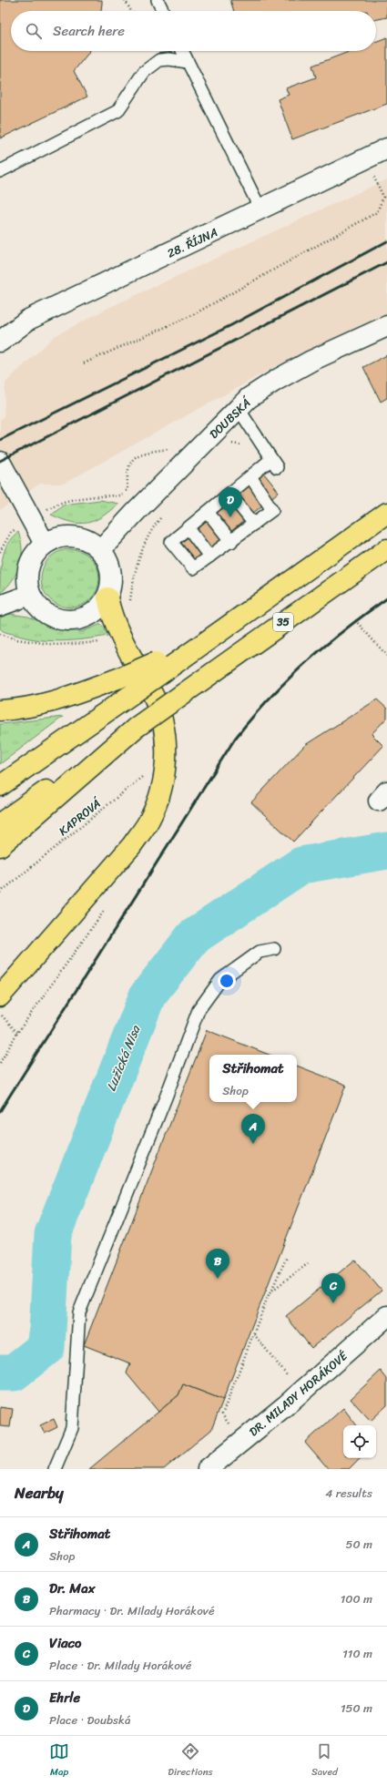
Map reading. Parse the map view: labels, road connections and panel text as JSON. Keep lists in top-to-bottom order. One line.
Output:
{"streets":{"highway":["35"],"street":["28. ŘÍJNA","DOUBSKÁ","DR. MILADY HORÁKOVÉ"],"path":["KAPROVÁ"]},"water":["Lužická Nisa"],"page":{"search":"Search here","pins":["D","A","B","C"],"popup":["Střihomat","Shop"],"heading":["Nearby","4 results"],"list":[{"mark":"A","name":"Střihomat","note":"Shop","value":"50 m"},{"mark":"B","name":"Dr. Max","note":"Pharmacy · Dr. Milady Horákové","value":"100 m"},{"mark":"C","name":"Viaco","note":"Place · Dr. Milady Horákové","value":"110 m"},{"mark":"D","name":"Ehrle","note":"Place · Doubská","value":"150 m"}],"nav":["Map","Directions","Saved"]}}
